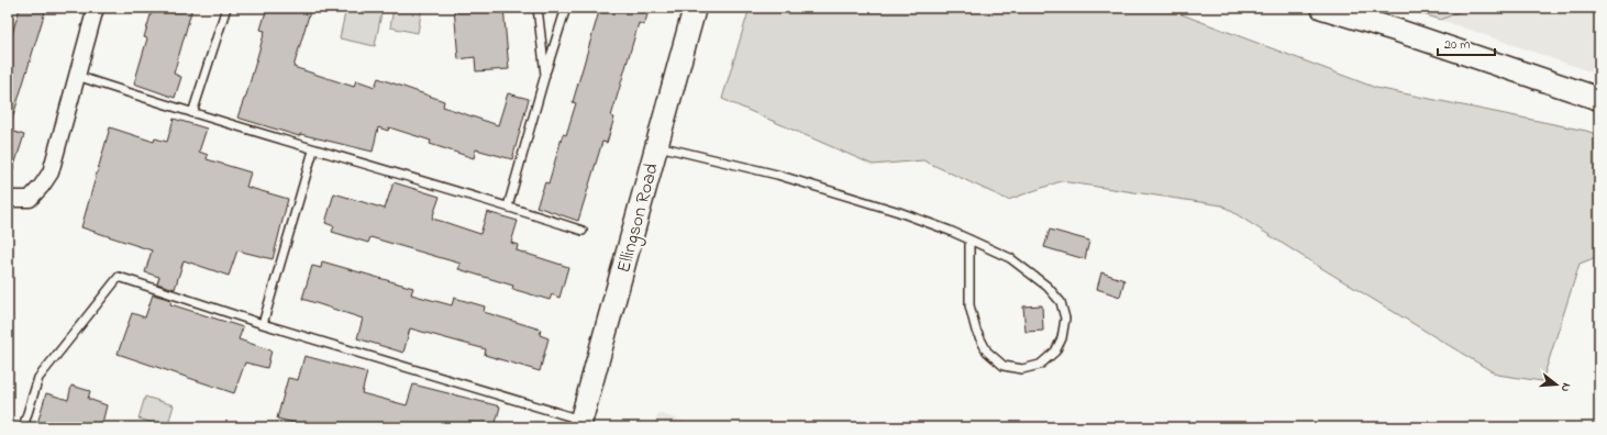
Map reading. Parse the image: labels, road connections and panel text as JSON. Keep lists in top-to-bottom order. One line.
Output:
{"streets":{"main road":["Ellingson Road"]},"scale_bar":"20 m","north":"right"}
